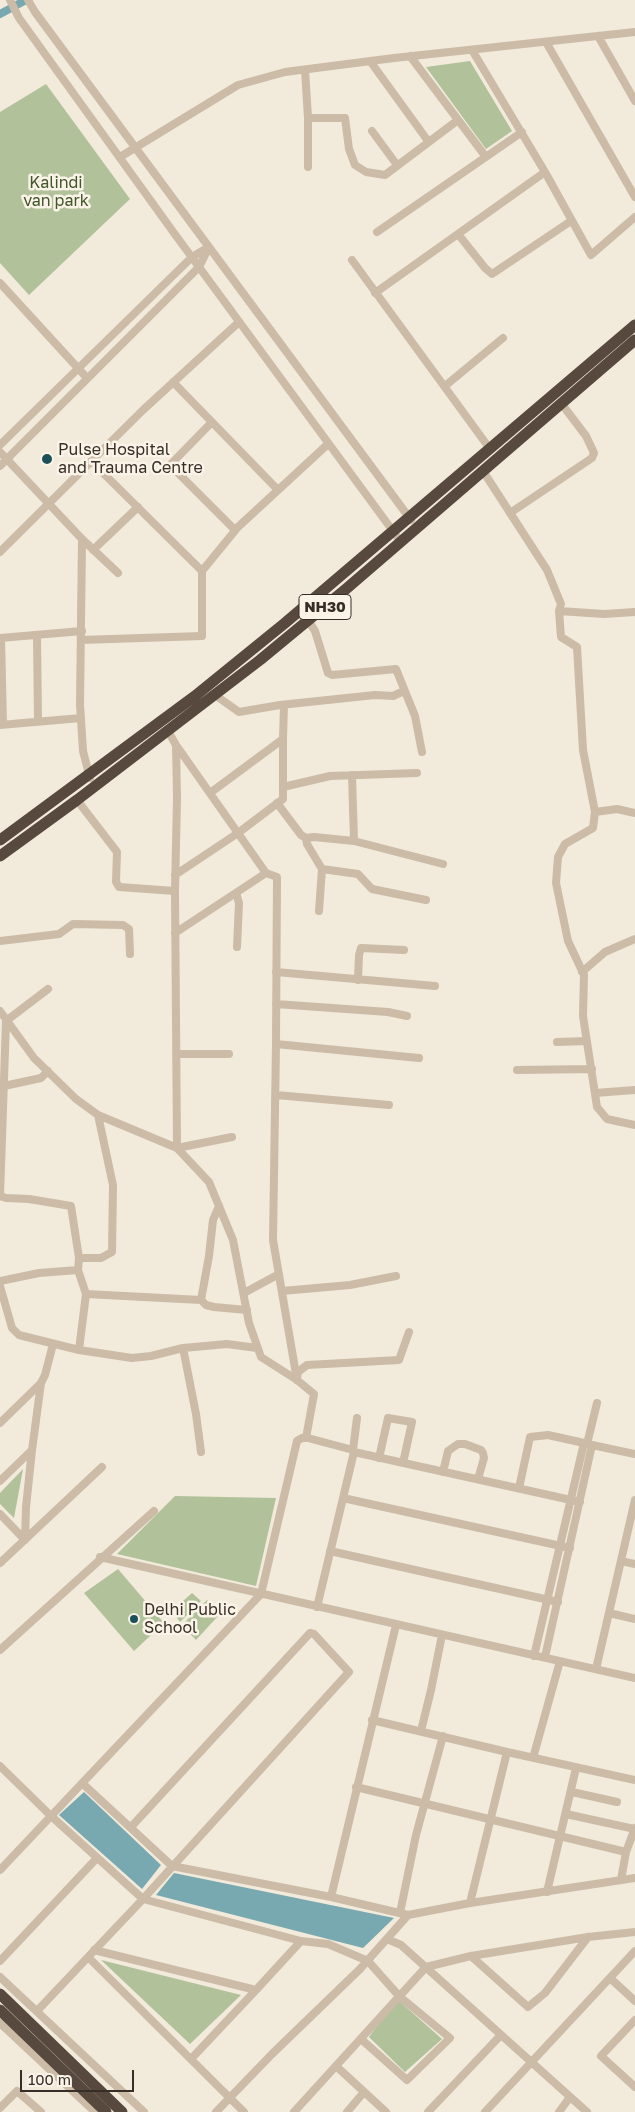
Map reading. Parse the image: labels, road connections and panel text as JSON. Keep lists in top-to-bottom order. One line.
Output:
{"streets":{"highway":["NH30"]},"parks":["Kalindi van park"],"places":["Pulse Hospital and Trauma Centre","Delhi Public School"],"scale_bar":"100 m"}
